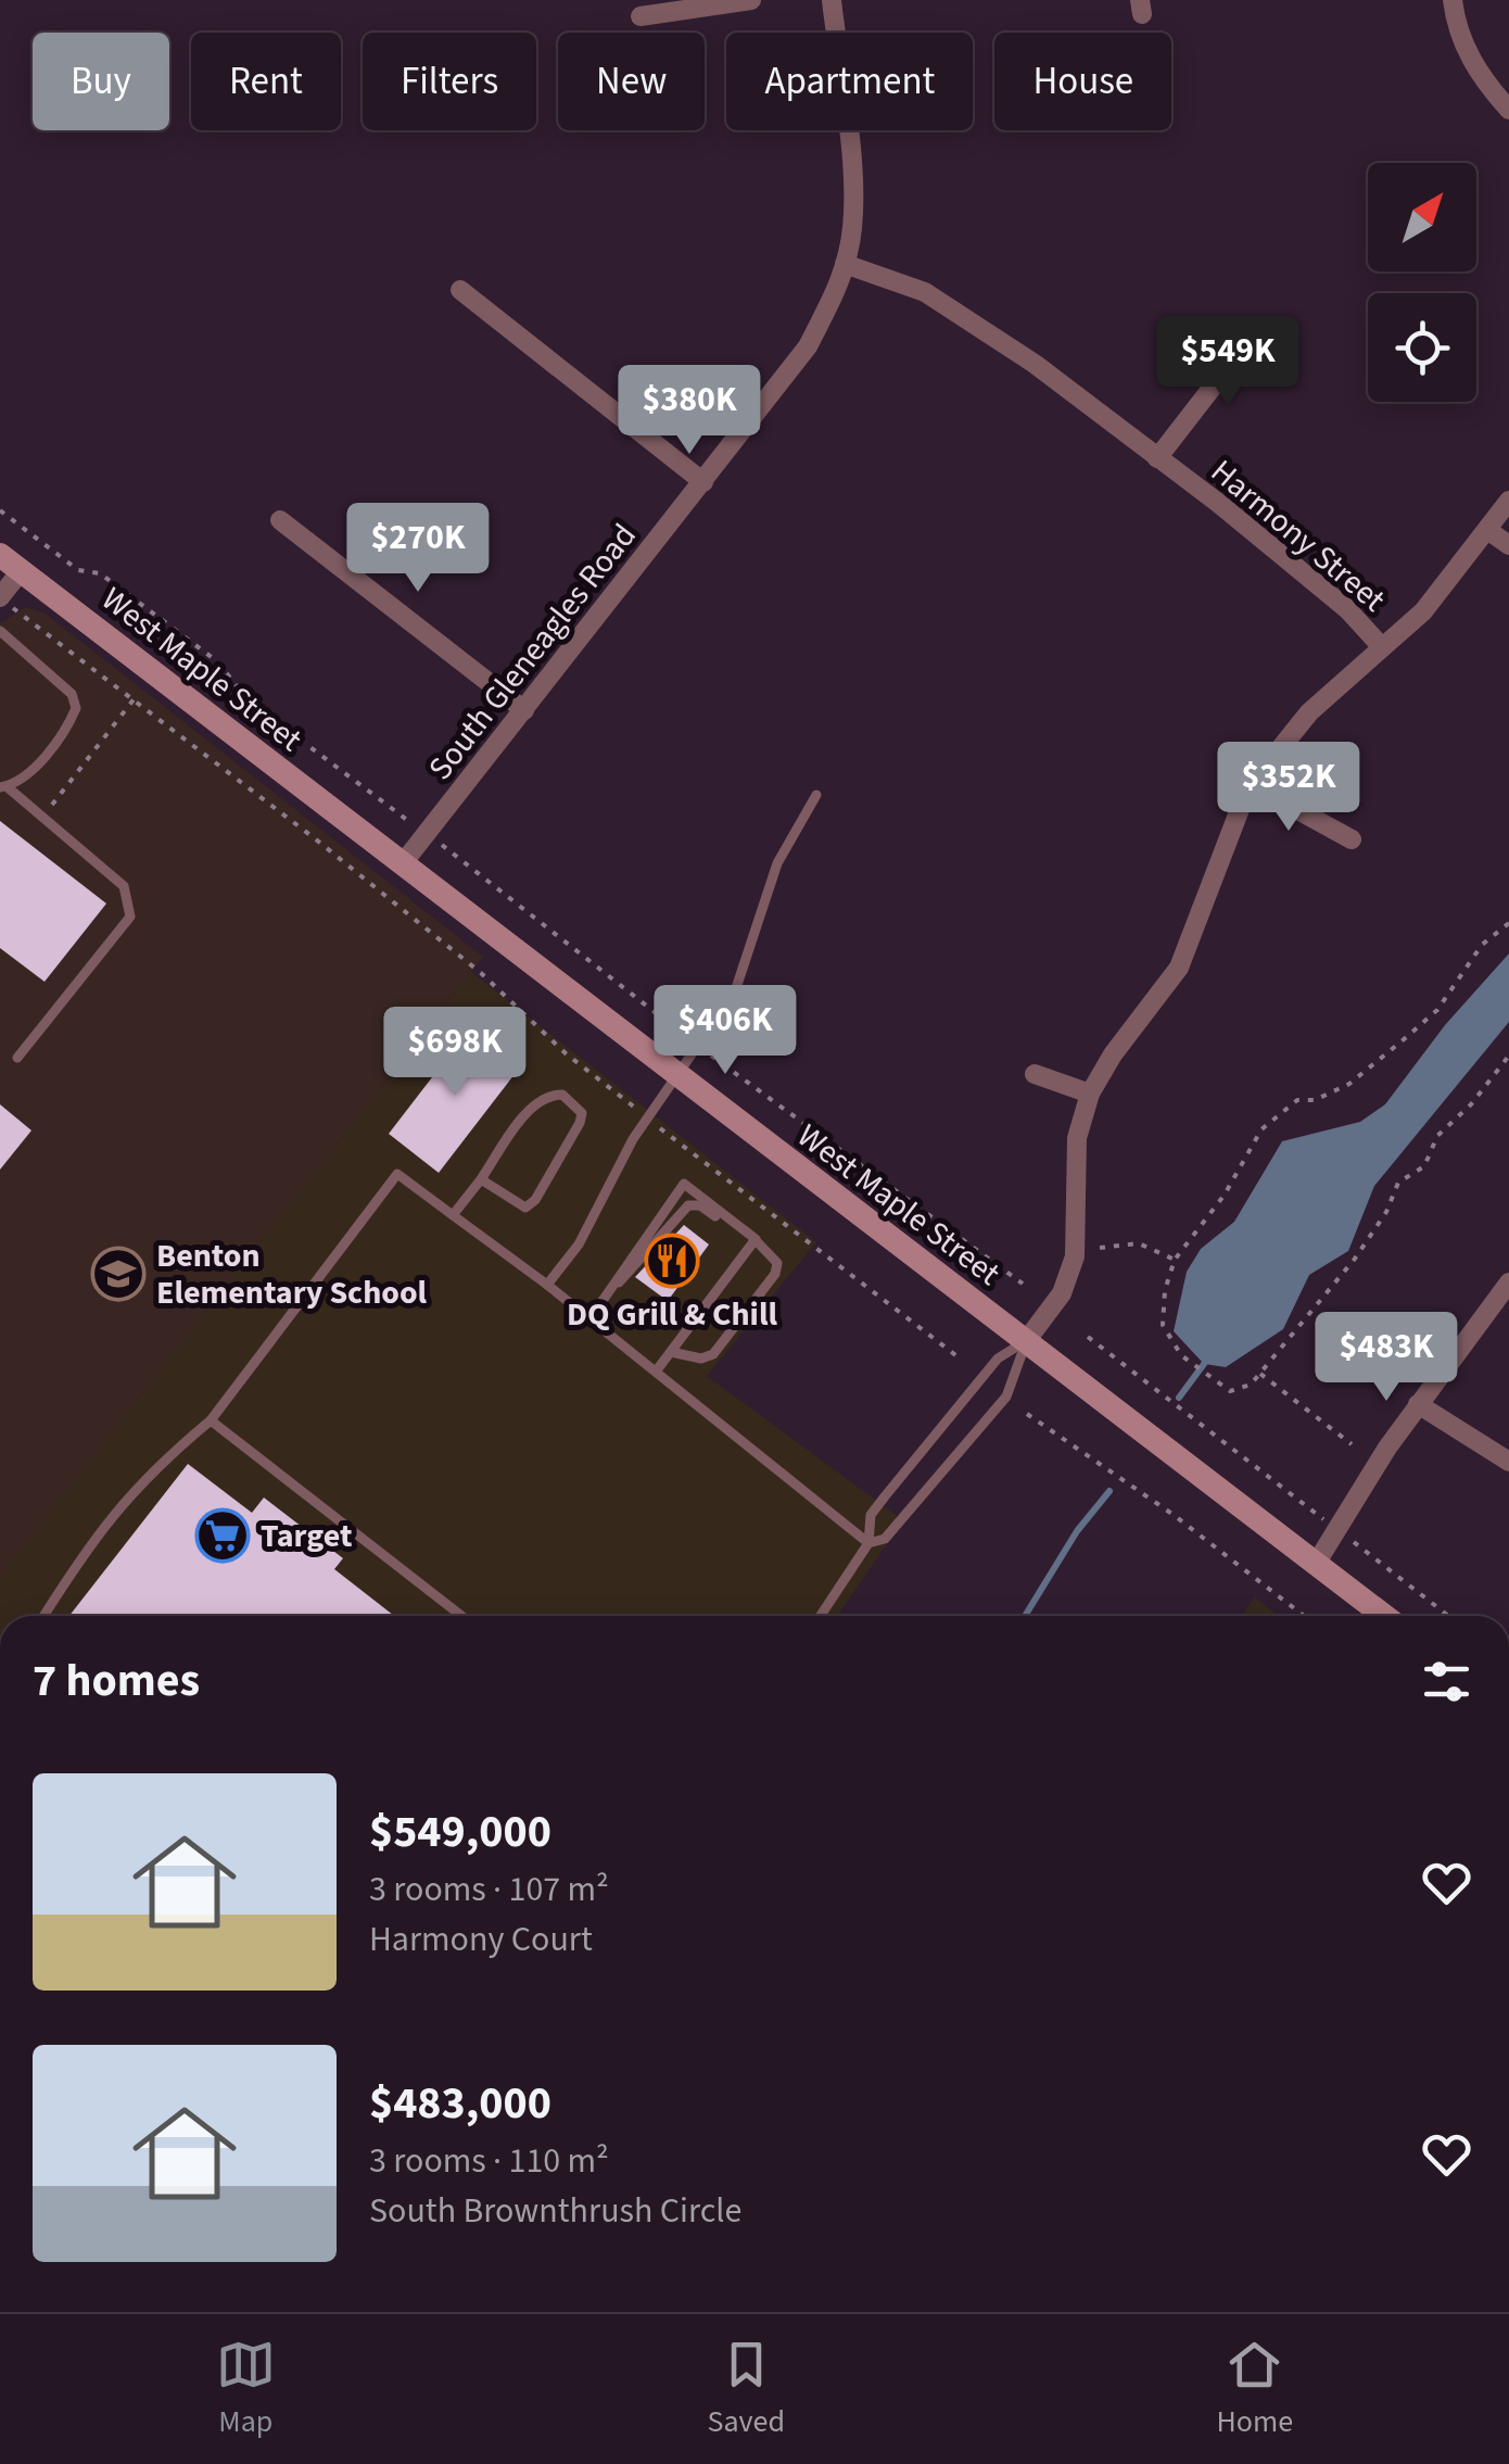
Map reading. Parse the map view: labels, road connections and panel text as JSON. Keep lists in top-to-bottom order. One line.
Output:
{"streets":{"main road":["West Maple Street"],"street":["Harmony Street","South Gleneagles Road"]},"crossings":[["Harmony Street","South Gleneagles Road"],["South Gleneagles Road","West Maple Street"]],"places":{"restaurant":["DQ Grill & Chill"],"school or university":["Benton Elementary School"],"supermarket":["Target"]},"north":"top right","page":{"chip":["Buy","Rent","Filters","New","Apartment","House"],"price":["$549K","$380K","$270K","$352K","$406K","$698K","$483K"],"heading":"7 homes","list":[{"name":"$549,000","note":"3 rooms · 107 m² · Harmony Court"},{"name":"$483,000","note":"3 rooms · 110 m² · South Brownthrush Circle"}],"tabs":["Map","Saved","Home"]}}
